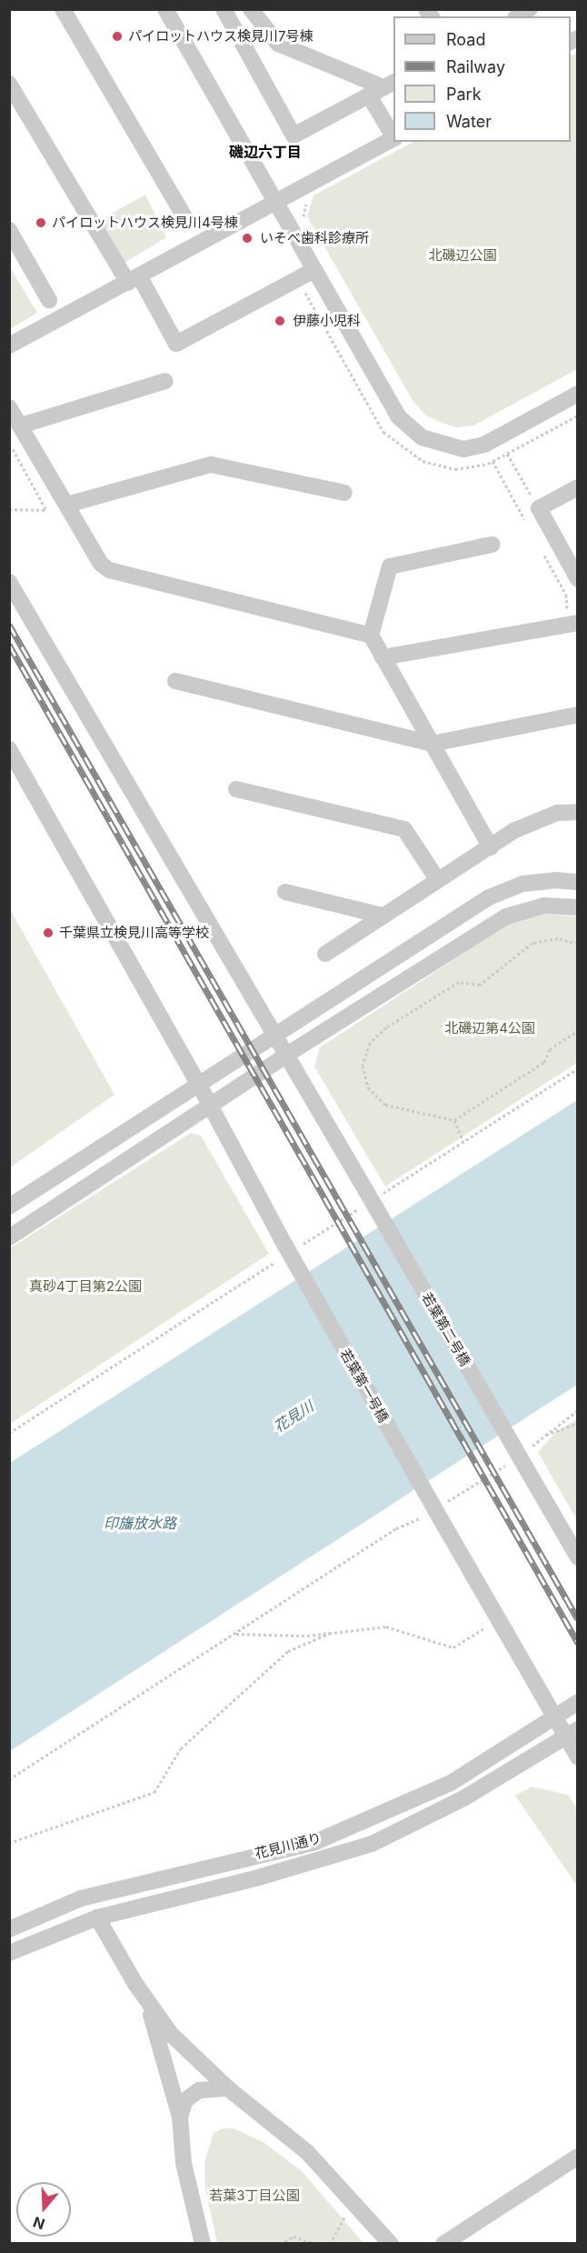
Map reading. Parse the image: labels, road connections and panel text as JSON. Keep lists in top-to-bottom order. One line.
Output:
{"streets":{"street":["若葉第二号橋","若葉第一号橋","花見川通り"]},"crossings":[["若葉第一号橋","花見川通り"]],"districts":["磯辺六丁目"],"water":["花見川","印旛放水路"],"parks":["北磯辺公園","北磯辺第4公園","真砂4丁目第2公園","若葉3丁目公園"],"places":["パイロットハウス検見川7号棟","パイロットハウス検見川4号棟","いそべ歯科診療所","伊藤小児科","千葉県立検見川高等学校"],"legend":["Road","Railway","Park","Water"],"north":"bottom"}
